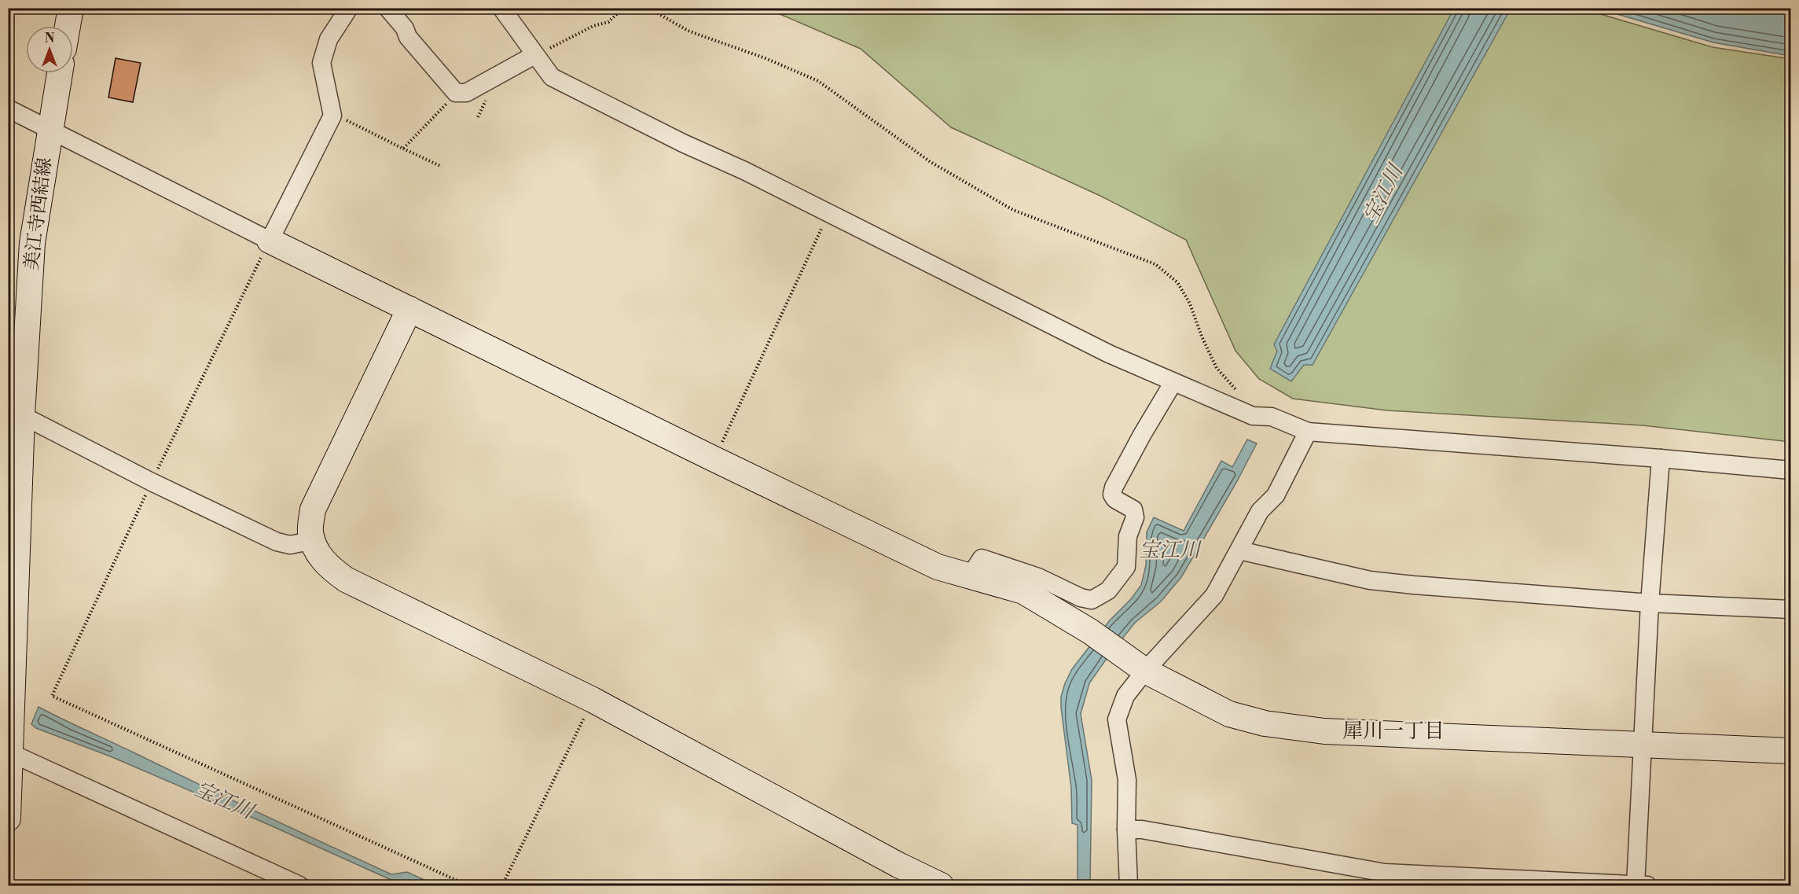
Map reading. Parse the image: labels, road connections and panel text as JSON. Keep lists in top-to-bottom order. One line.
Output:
{"streets":{"street":["美江寺西結線"]},"districts":["犀川一丁目"],"water":["宝江川"],"north":"top"}
